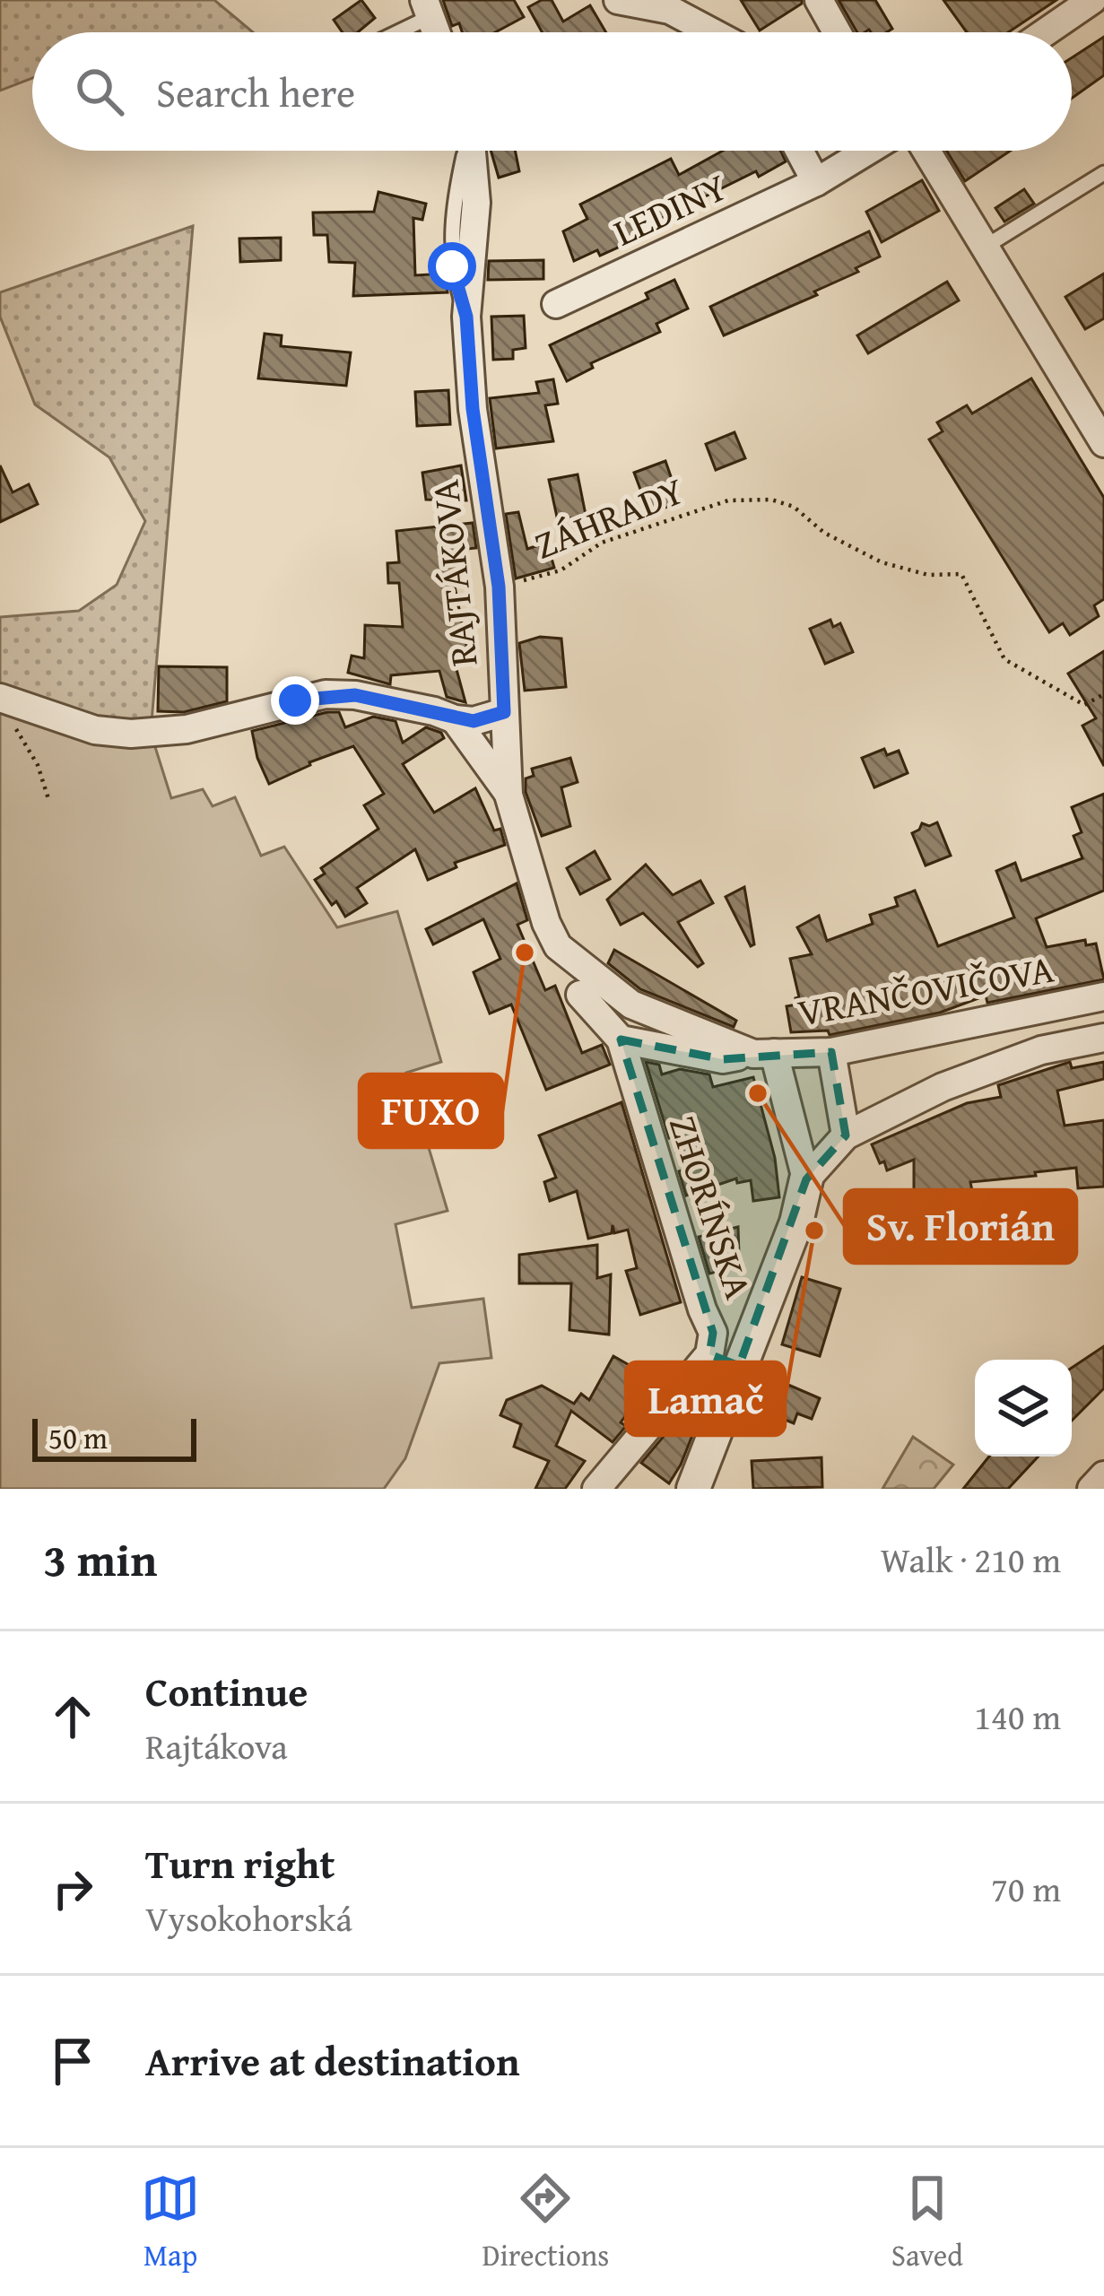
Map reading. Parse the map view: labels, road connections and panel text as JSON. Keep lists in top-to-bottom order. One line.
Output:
{"streets":{"street":["LEDINY","RAJTÁKOVA","VRANČOVIČOVA","ZHORÍNSKA"],"path":["ZÁHRADY"]},"crossings":[["ZÁHRADY","RAJTÁKOVA"],["RAJTÁKOVA","VRANČOVIČOVA"]],"places":["FUXO","Sv. Florián","Lamač"],"scale_bar":"50 m","page":{"search":"Search here","scale":"50 m","heading":["3 min","Walk · 210 m"],"list":[["Continue","Rajtákova","140 m"],["Turn right","Vysokohorská","70 m"],"Arrive at destination"],"nav":["Map","Directions","Saved"]}}
